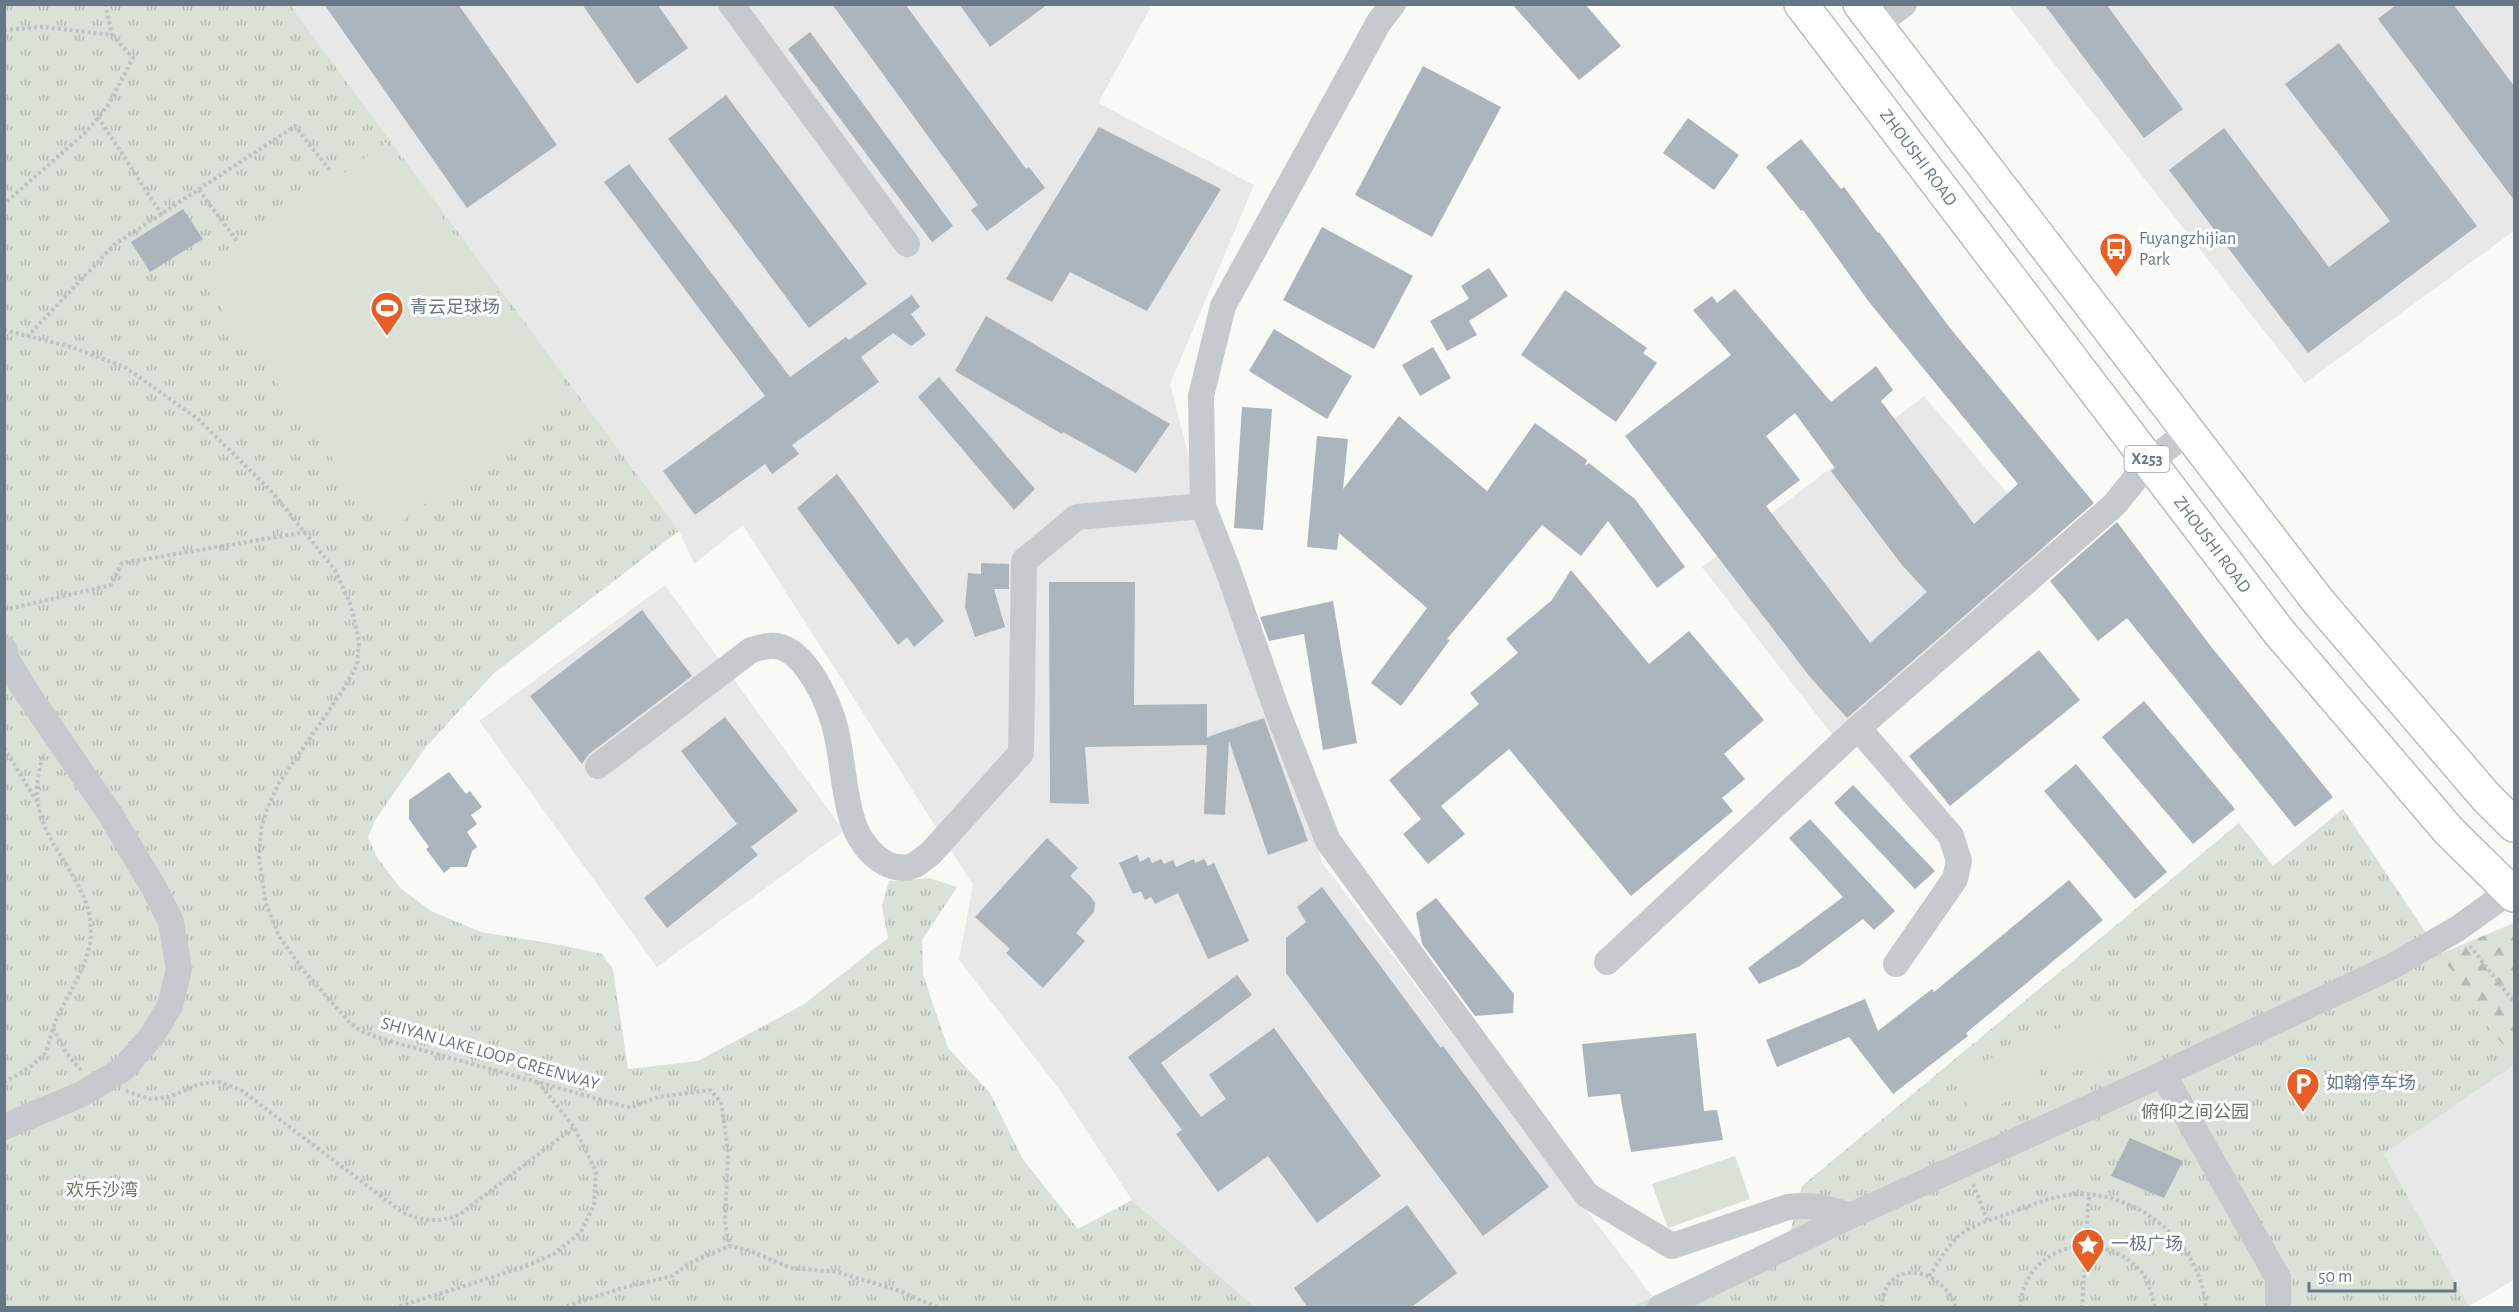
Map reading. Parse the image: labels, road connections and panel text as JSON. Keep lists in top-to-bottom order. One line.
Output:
{"streets":{"main road":["ZHOUSHI ROAD","X253"],"path":["SHIYAN LAKE LOOP GREENWAY"]},"parks":["俯仰之间公园","欢乐沙湾"],"places":{"bus stop":["Fuyangzhijian Park"],"sports":["青云足球场"],"parking":["如翰停车场"],"place":["一极广场"]},"scale_bar":"50 m"}
